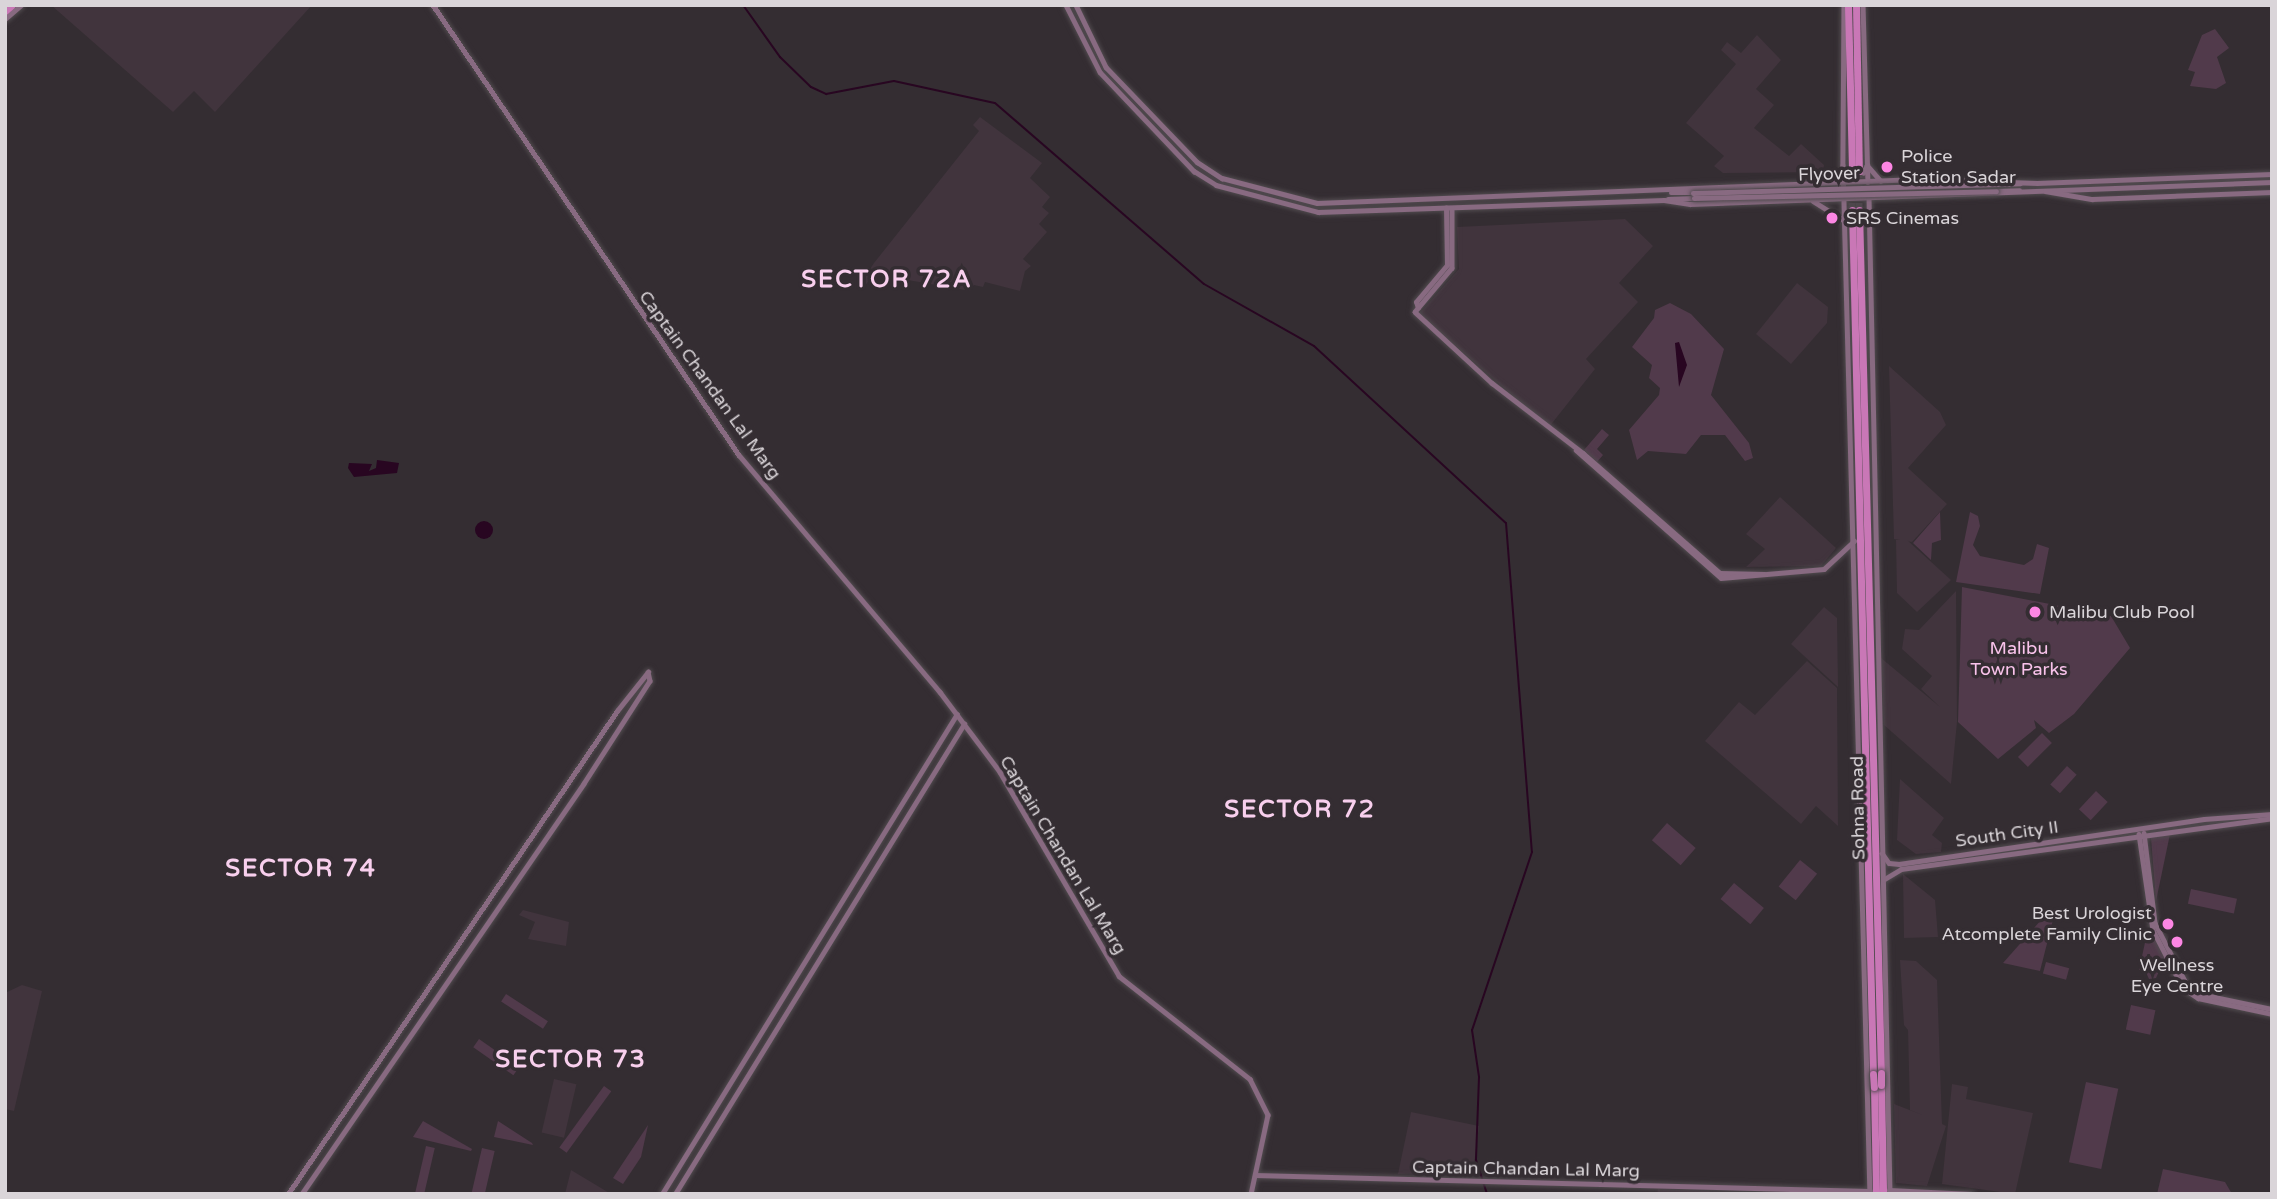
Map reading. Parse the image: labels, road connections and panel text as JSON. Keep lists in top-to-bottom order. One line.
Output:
{"streets":{"highway":["Sohna Road"],"main road":["Flyover","Captain Chandan Lal Marg","South City II"]},"crossings":[["Captain Chandan Lal Marg","Sohna Road"]],"districts":["SECTOR 72A","SECTOR 72","SECTOR 74","SECTOR 73"],"parks":["Malibu Town Parks"],"places":["Police Station Sadar","SRS Cinemas","Malibu Club Pool","Best Urologist Atcomplete Family Clinic","Wellness Eye Centre"]}
